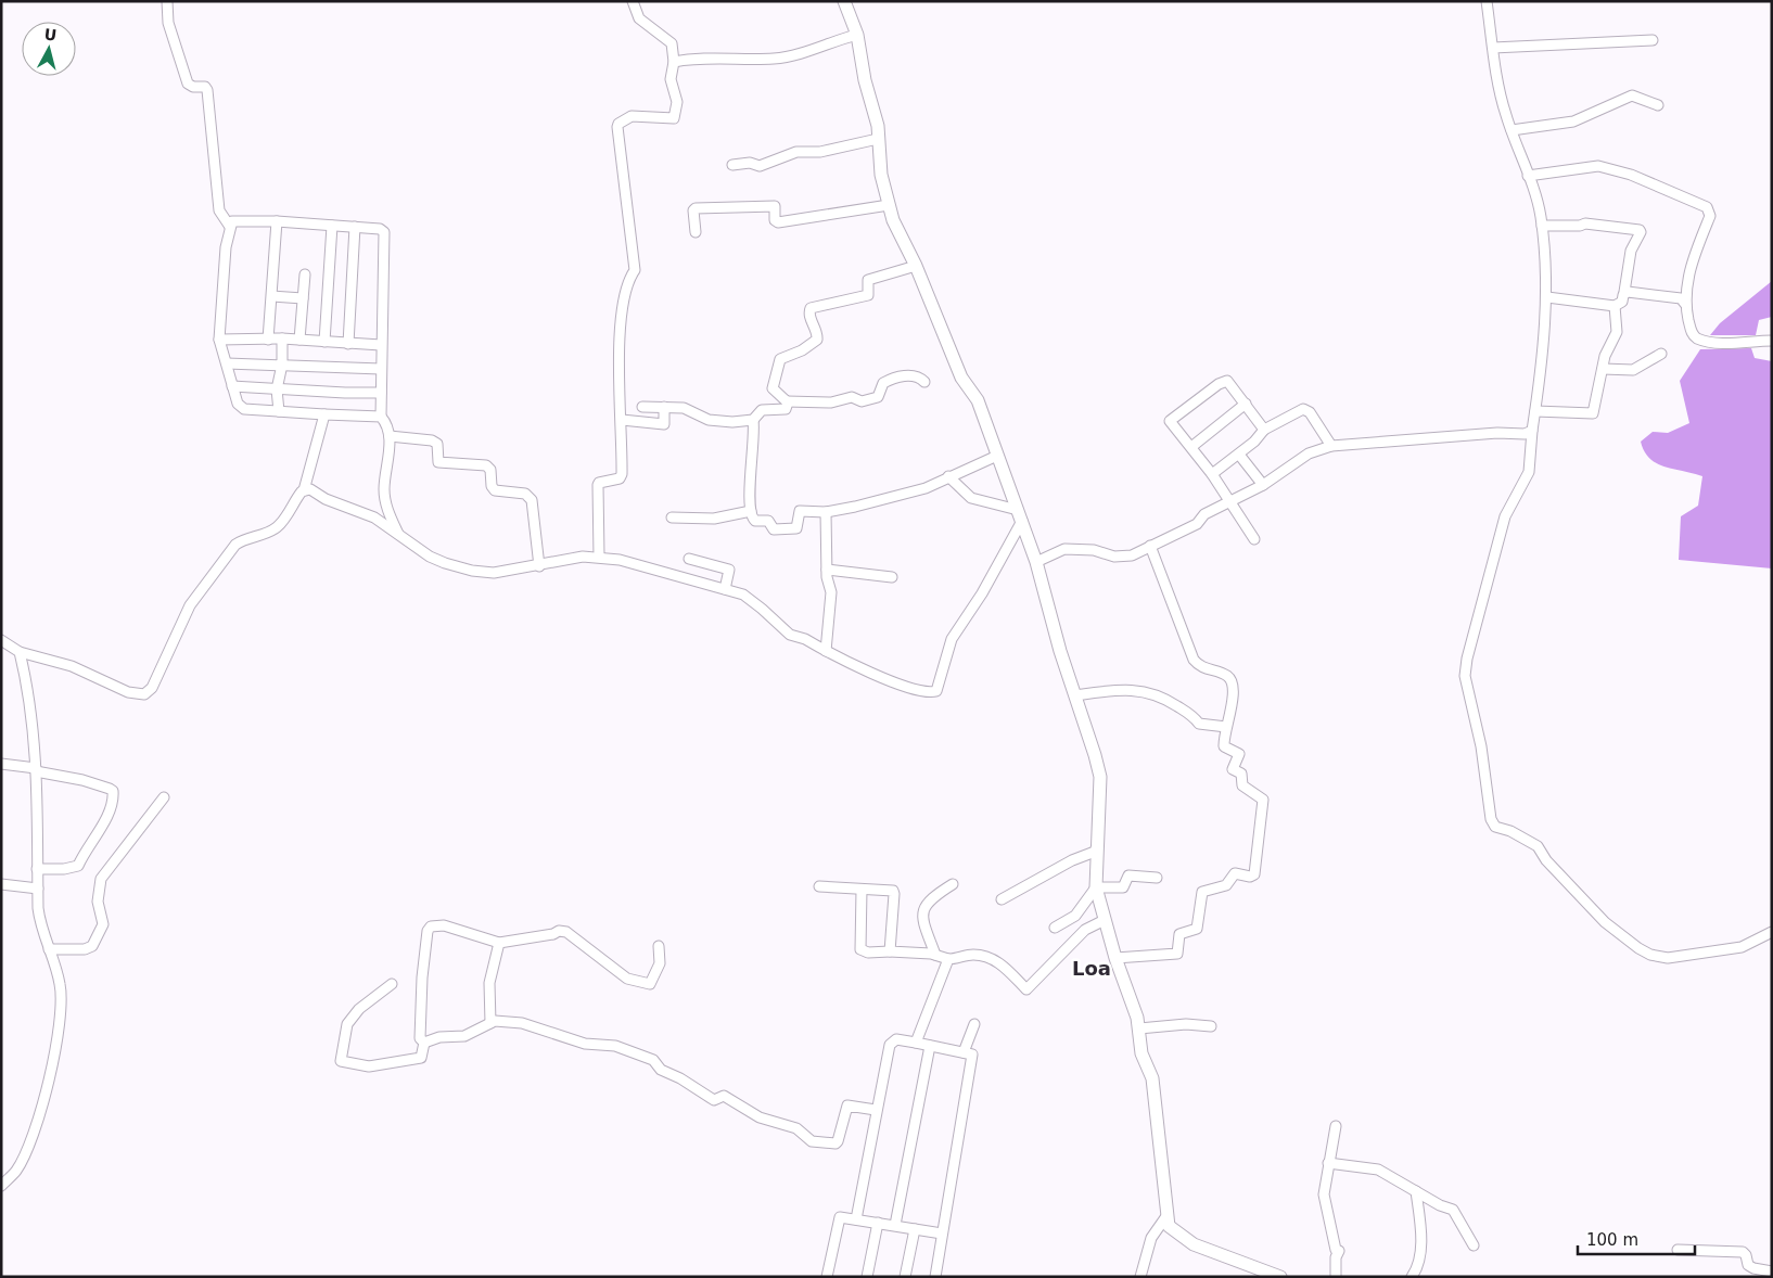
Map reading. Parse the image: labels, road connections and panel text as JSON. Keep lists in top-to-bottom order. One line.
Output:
{"districts":["Loa"],"scale_bar":"100 m","north":"top"}
